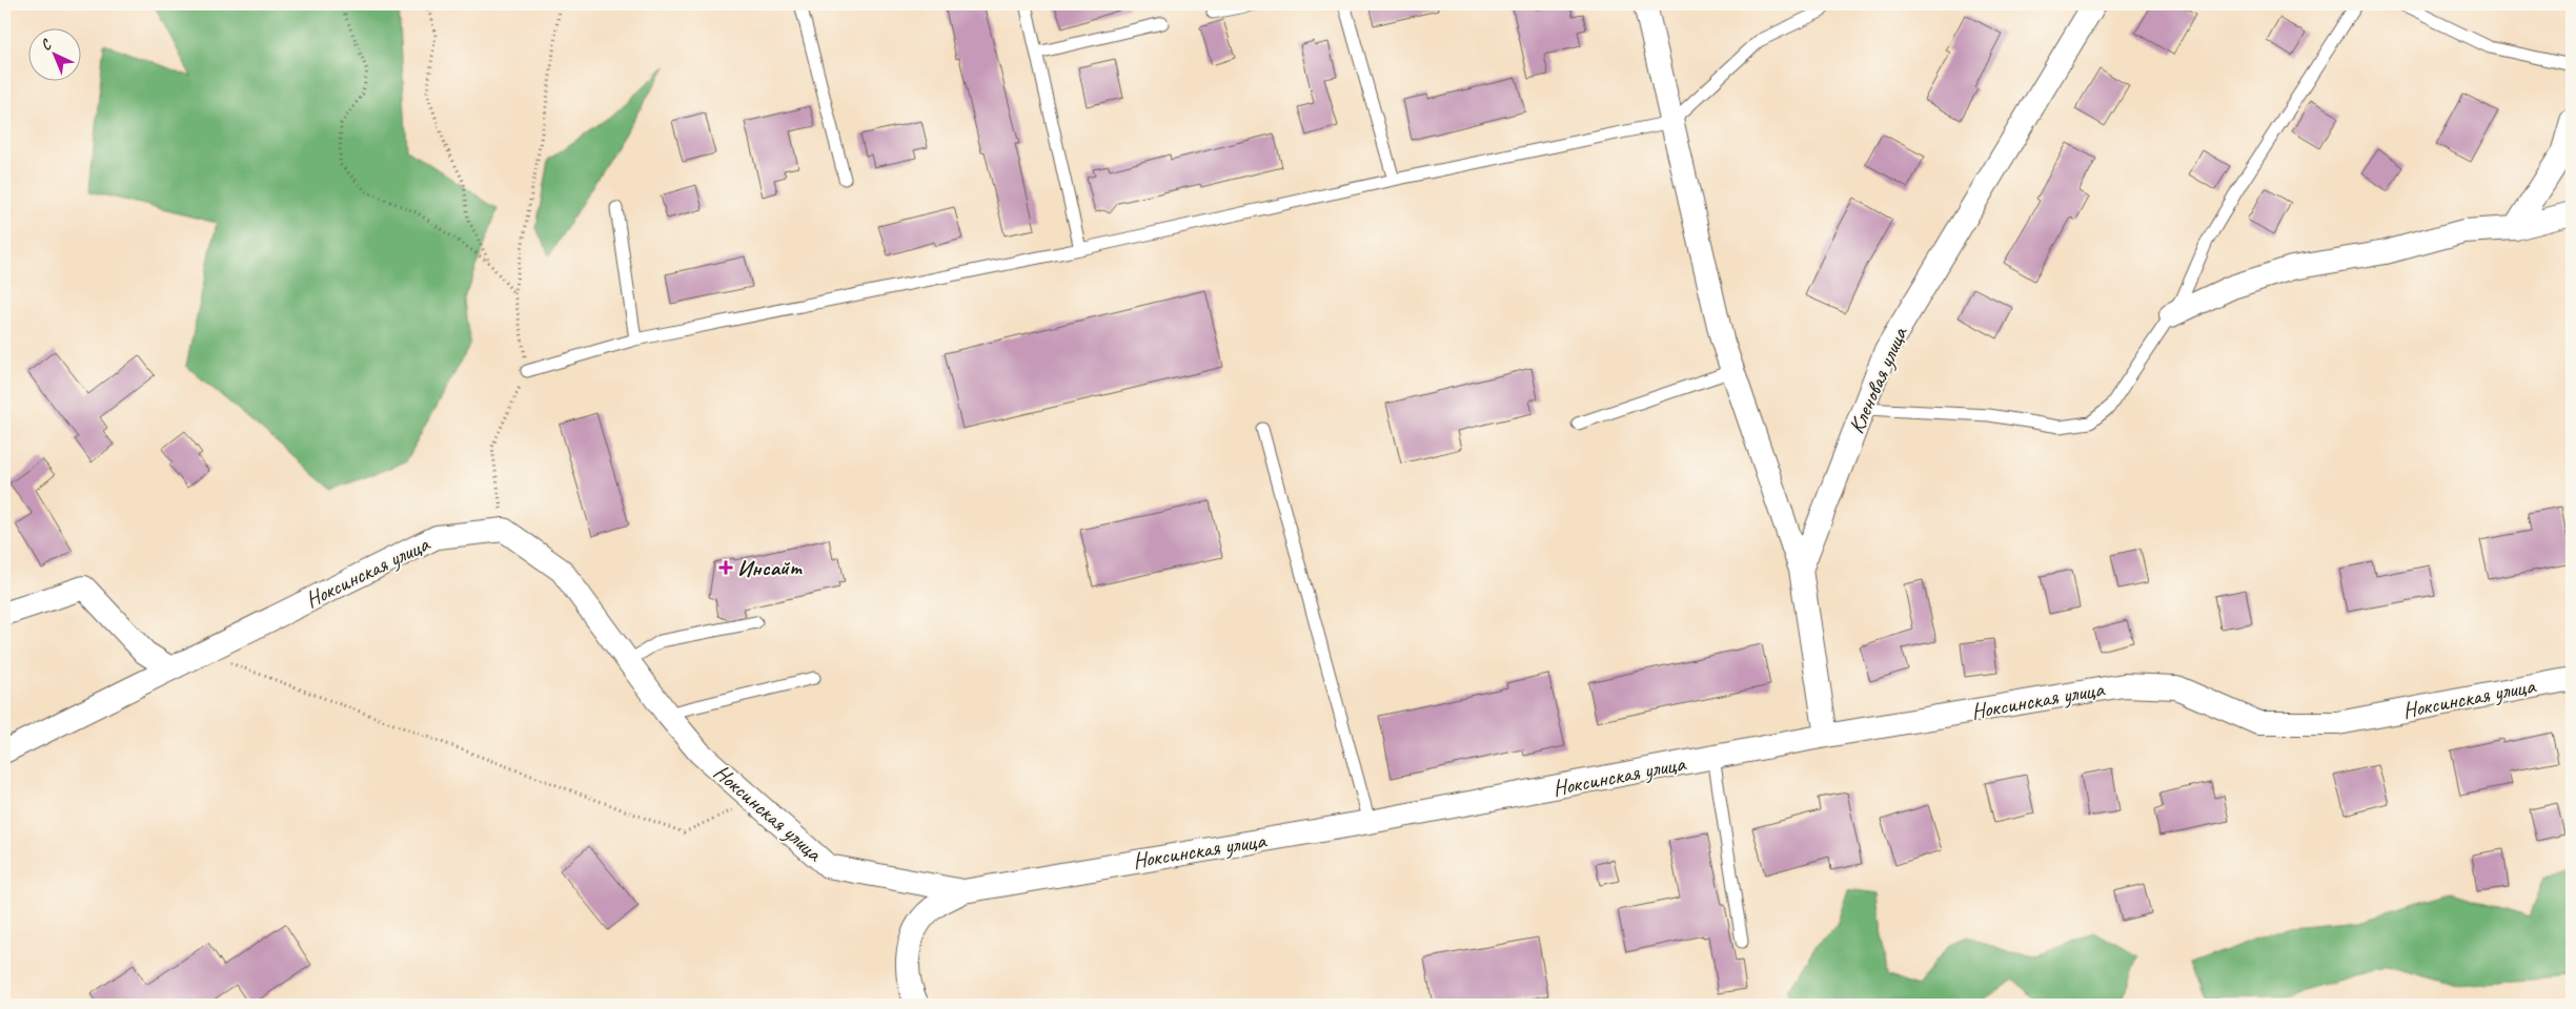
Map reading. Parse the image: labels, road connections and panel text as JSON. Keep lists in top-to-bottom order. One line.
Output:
{"streets":{"street":["Кленовая улица","Ноксинская улица"]},"places":{"health":["Инсайт"]},"north":"top left"}
